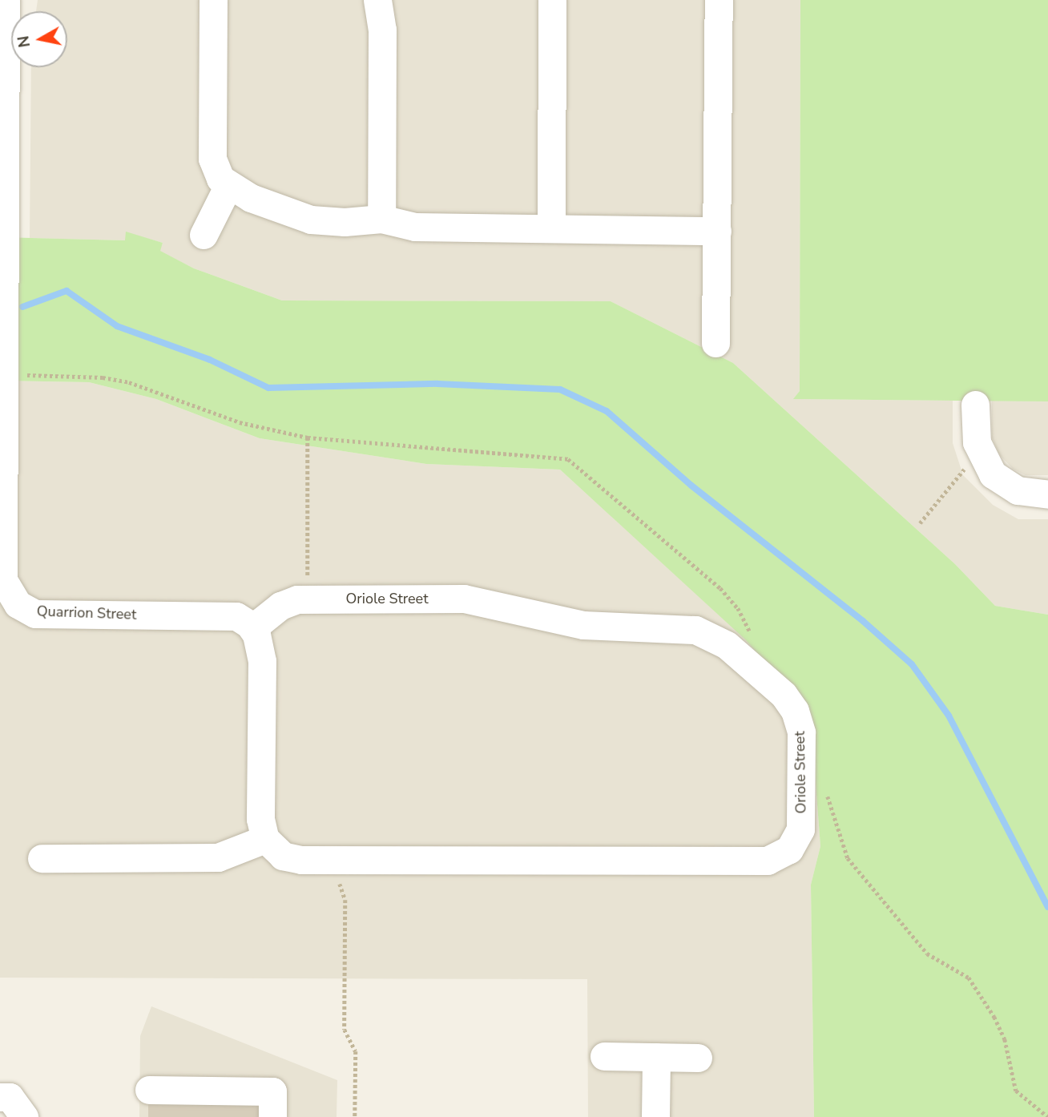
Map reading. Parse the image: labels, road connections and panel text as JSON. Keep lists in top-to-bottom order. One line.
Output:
{"streets":{"street":["Oriole Street","Quarrion Street"]},"crossings":[["Oriole Street","Quarrion Street"]],"north":"left"}
